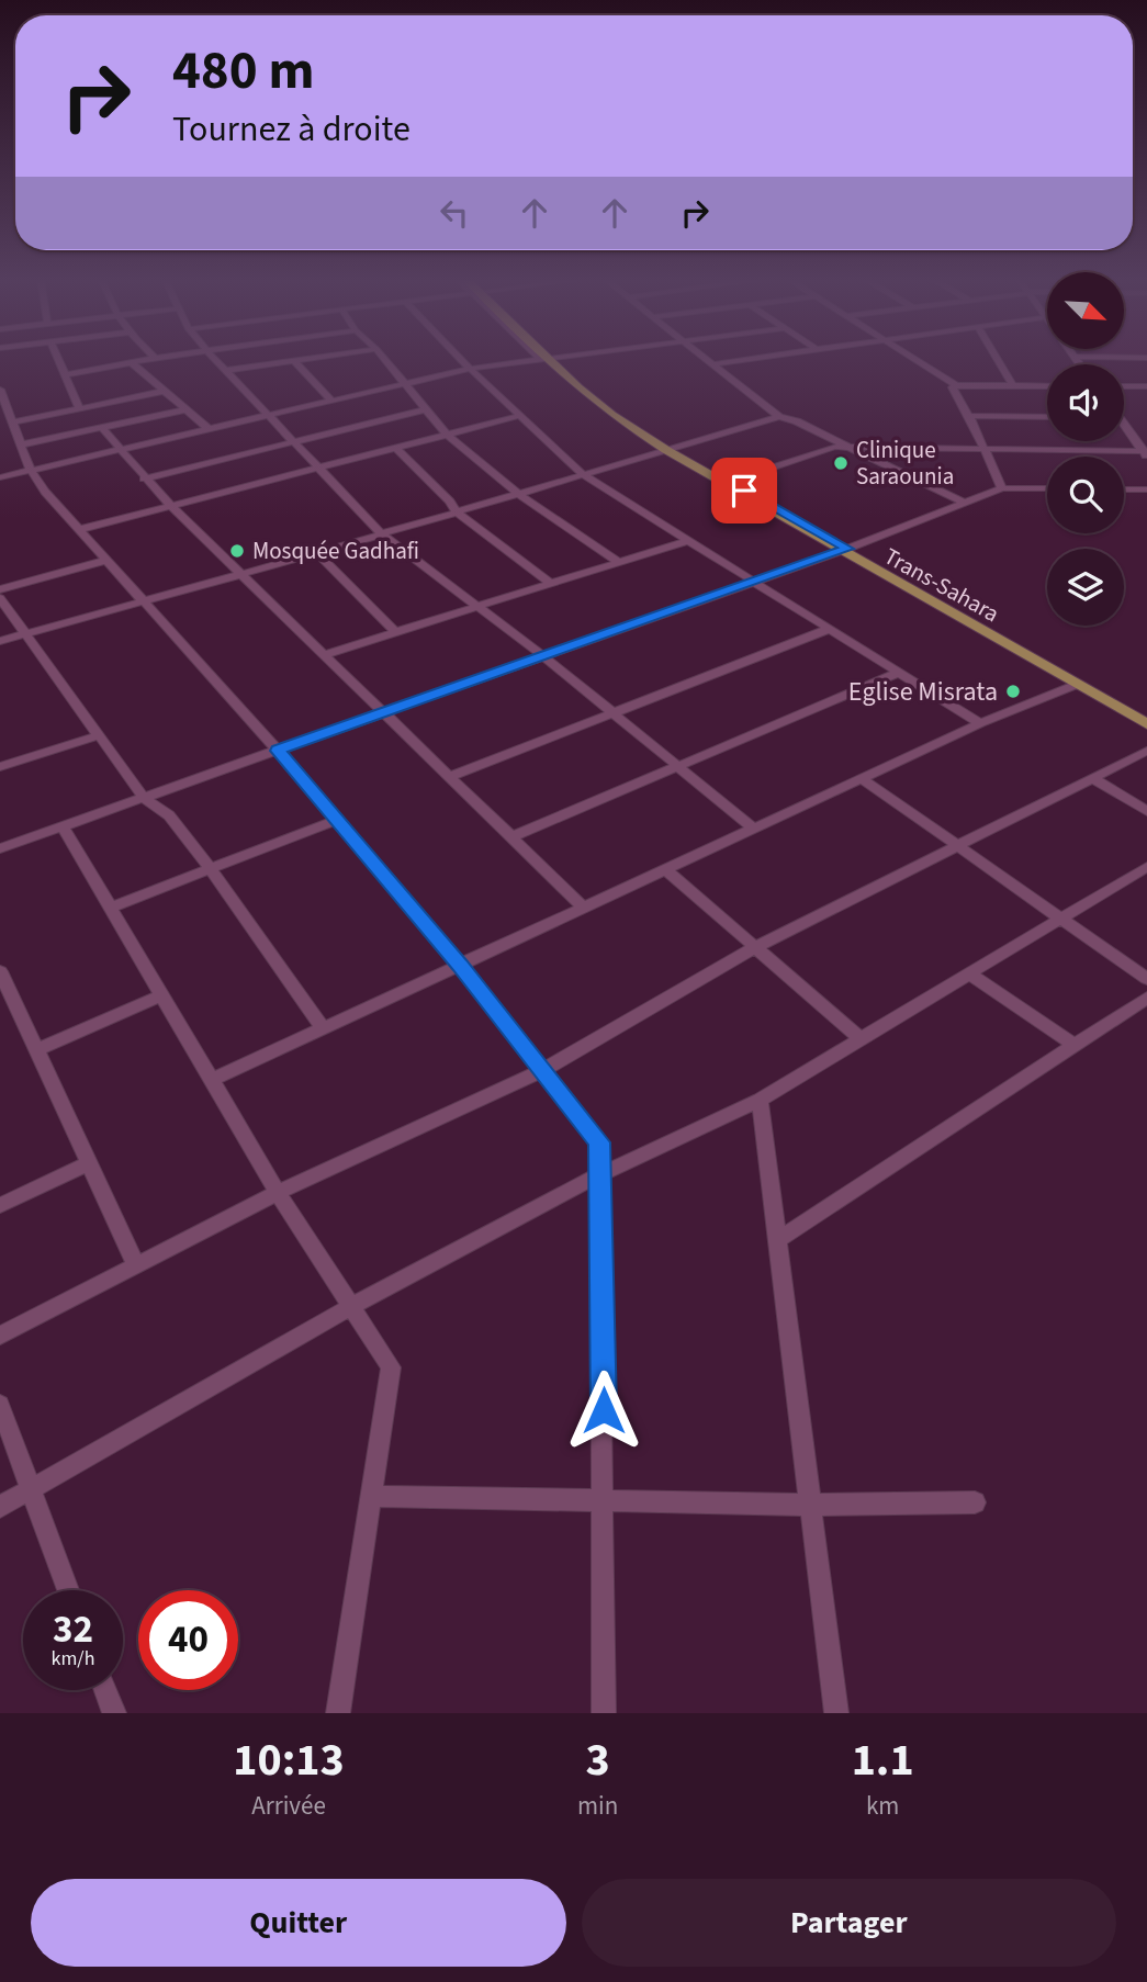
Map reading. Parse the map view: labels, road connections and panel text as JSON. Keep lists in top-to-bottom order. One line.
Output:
{"streets":{"main road":["Trans-Sahara"]},"places":["Clinique Saraounia","Mosquée Gadhafi","Eglise Misrata"],"north":"bottom right","page":{"turn":["480 m","Tournez à droite"],"speed":"32 km/h","limit":"40","eta":["10:13","Arrivée","3","min","1.1","km"],"buttons":["Quitter","Partager"]}}
